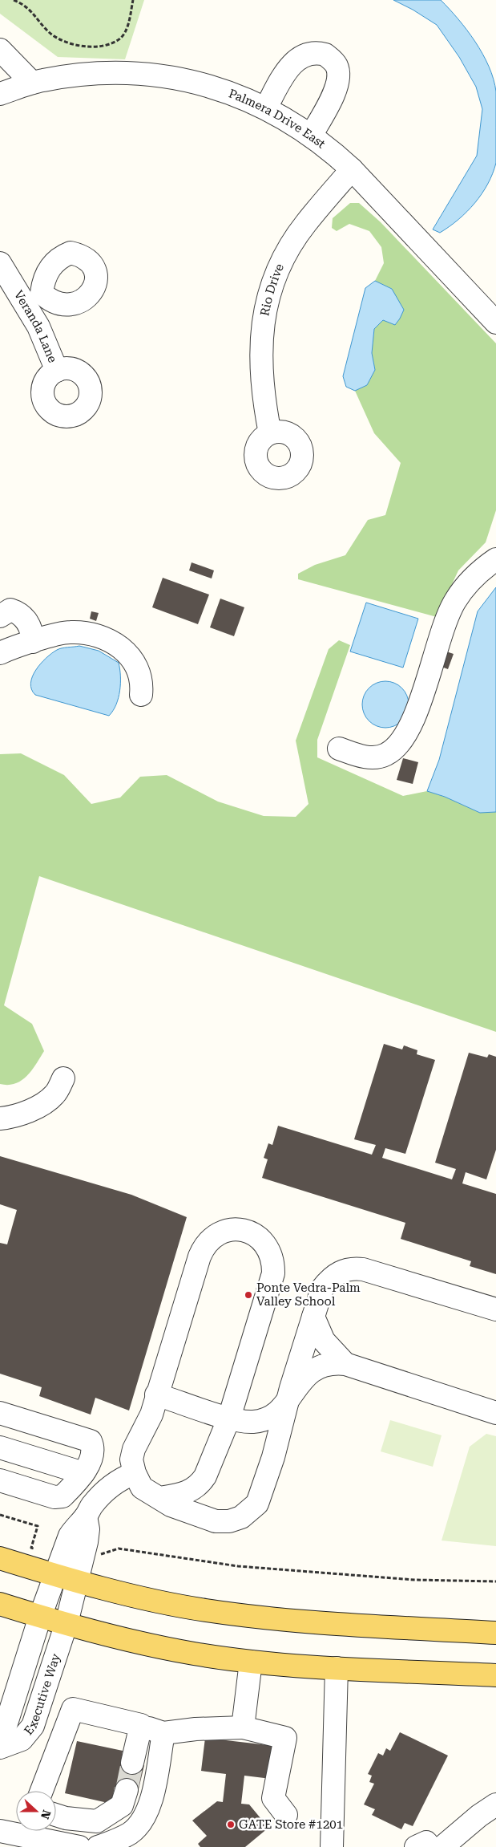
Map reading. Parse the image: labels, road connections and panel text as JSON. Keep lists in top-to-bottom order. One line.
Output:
{"streets":{"street":["Palmera Drive East","Rio Drive","Veranda Lane","Executive Way"]},"crossings":[["Palmera Drive East","Rio Drive"]],"places":["Ponte Vedra-Palm Valley School","GATE Store #1201"],"north":"right"}
